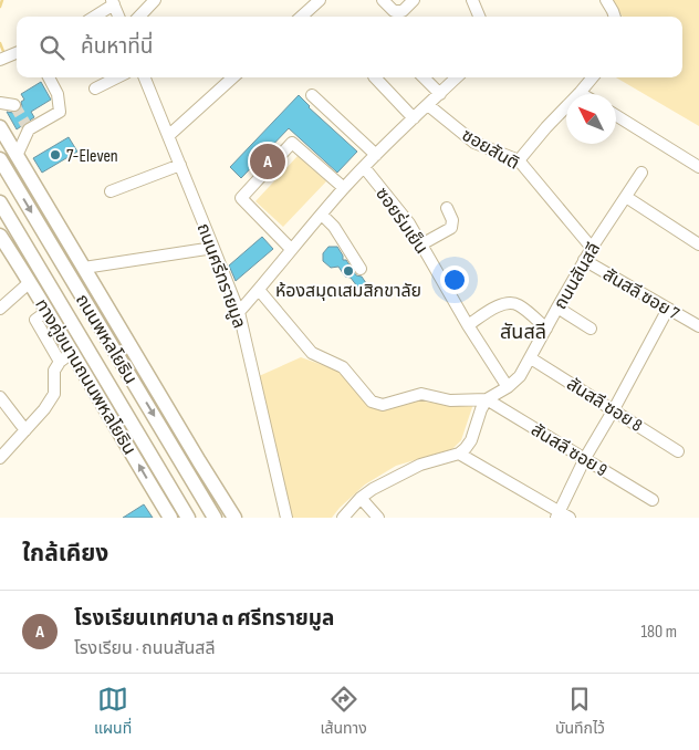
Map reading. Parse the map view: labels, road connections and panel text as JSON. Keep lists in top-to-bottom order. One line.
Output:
{"streets":{"main road":["ถนนพหลโยธิน","ทางคู่ขนานถนนพหลโยธิน"],"street":["ซอยสันติ","ซอยร่มเย็น","ถนนศรีทรายมูล","ถนนสันสลี","สันสลี ซอย 7","สันสลี ซอย 8","สันสลี ซอย 9"]},"crossings":[["ซอยสันติ","ถนนสันสลี"],["ซอยร่มเย็น","ถนนสันสลี"],["ถนนสันสลี","สันสลี ซอย 7"],["ถนนสันสลี","สันสลี ซอย 8"],["ถนนสันสลี","สันสลี ซอย 9"]],"districts":["สันสลี"],"places":["7-Eleven","ห้องสมุดเสมสิกขาลัย"],"north":"top left","page":{"search":"ค้นหาที่นี่","pins":"A","heading":"ใกล้เคียง","list":[{"mark":"A","name":"โรงเรียนเทศบาล ๓ ศรีทรายมูล","note":"โรงเรียน · ถนนสันสลี","value":"180 m"}],"nav":["แผนที่","เส้นทาง","บันทึกไว้"]}}
